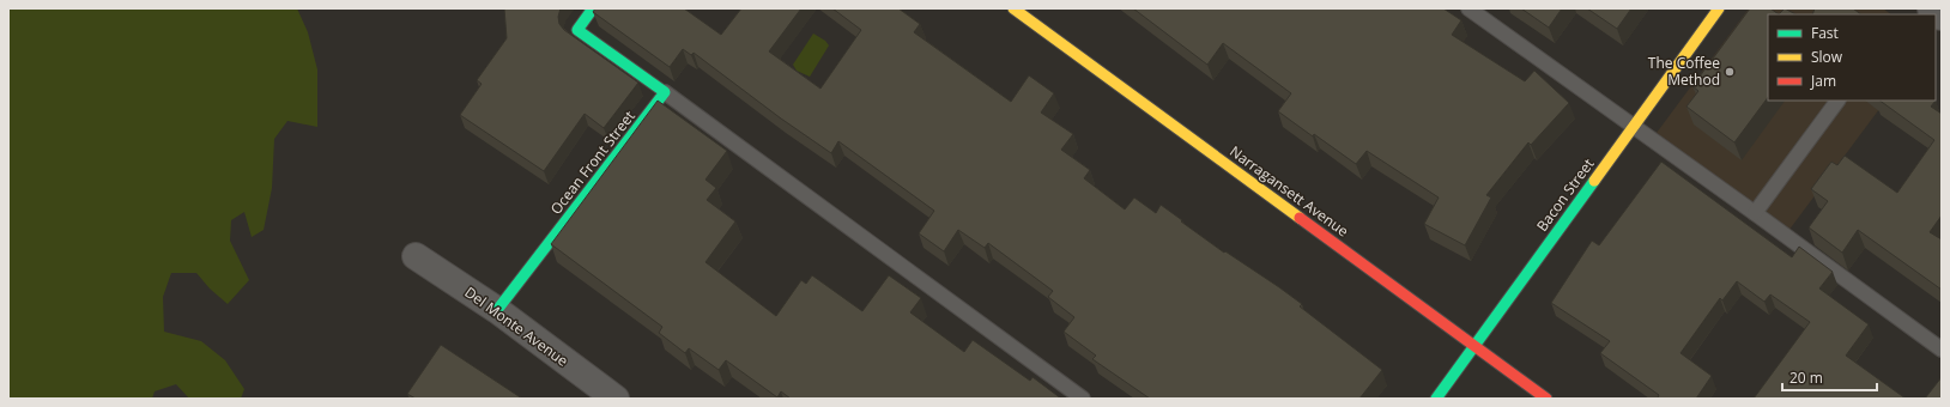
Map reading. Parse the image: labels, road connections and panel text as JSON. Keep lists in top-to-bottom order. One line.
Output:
{"streets":{"street":["Ocean Front Street","Narragansett Avenue","Bacon Street","Del Monte Avenue"]},"crossings":[["Ocean Front Street","Del Monte Avenue"],["Narragansett Avenue","Bacon Street"]],"places":["The Coffee Method"],"legend":["Fast","Slow","Jam"],"scale_bar":"20 m"}
